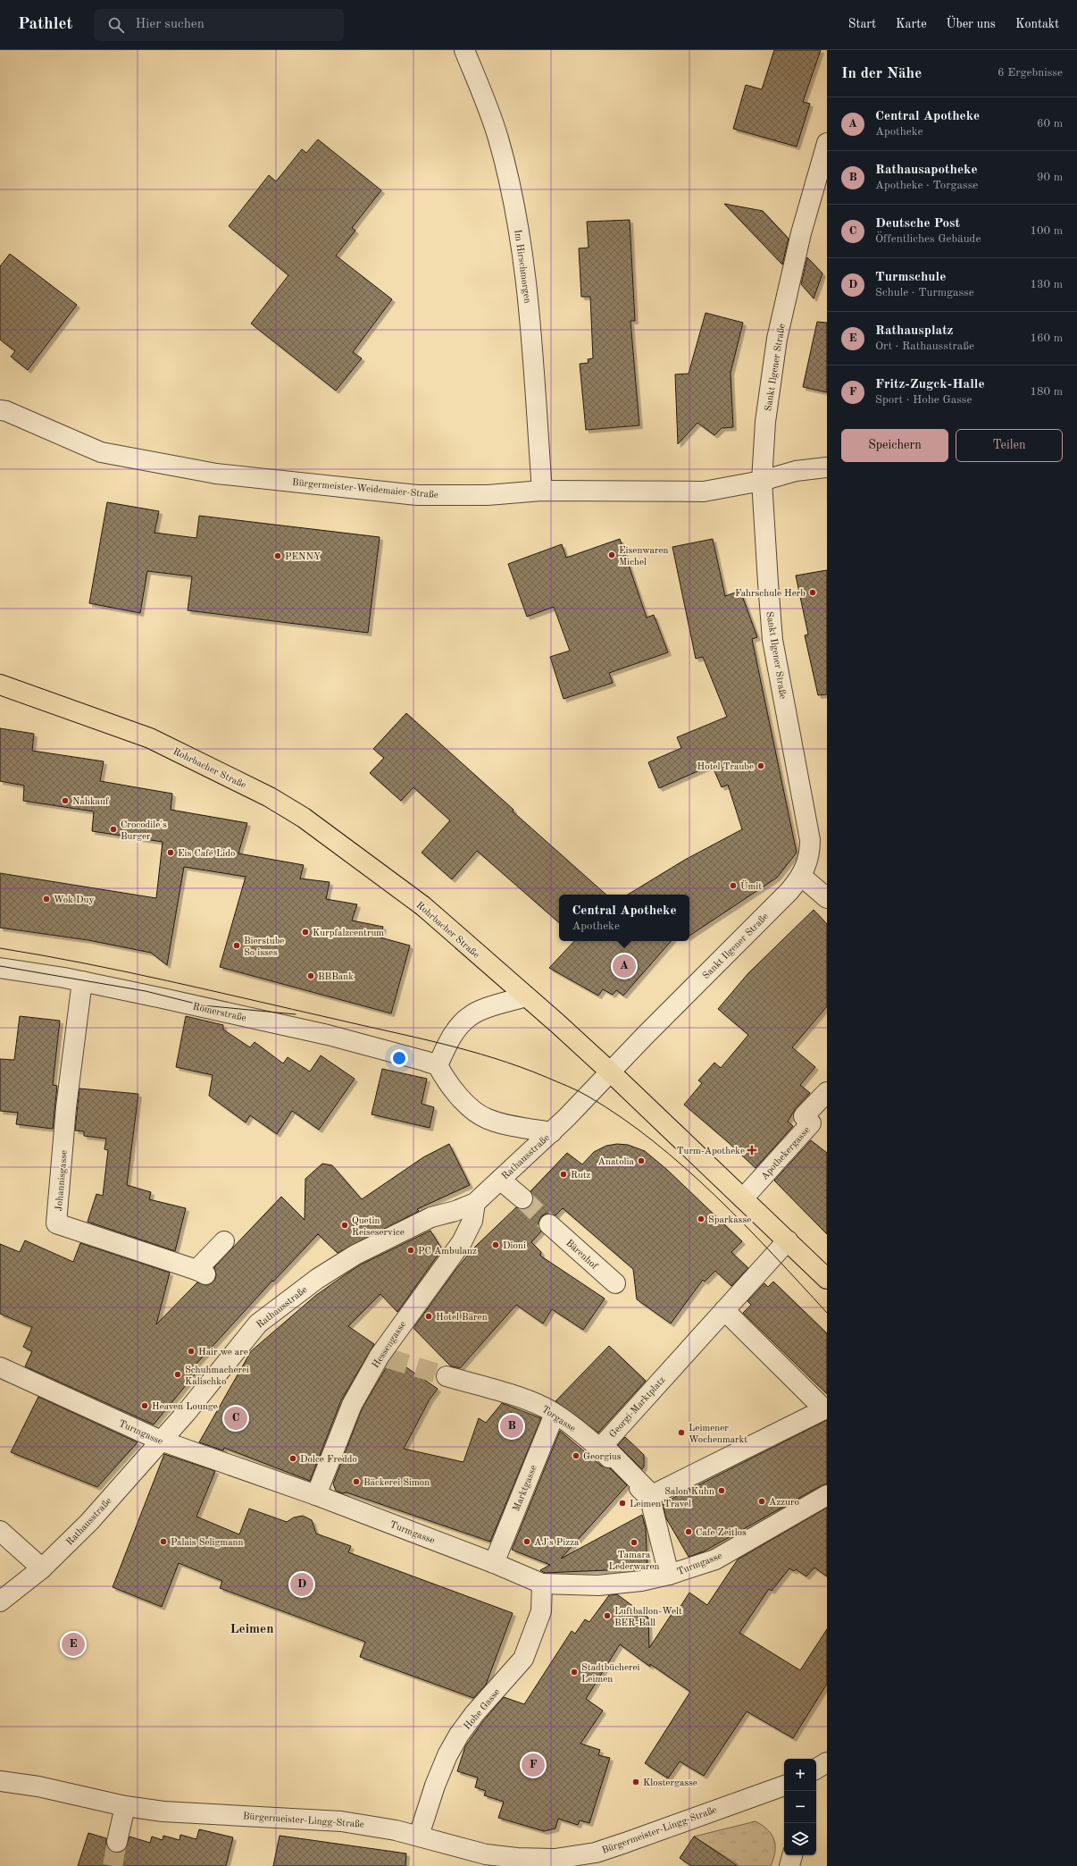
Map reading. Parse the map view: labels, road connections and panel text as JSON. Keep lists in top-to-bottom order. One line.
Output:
{"streets":{"main road":["Rohrbacher Straße"],"street":["Im Hirschmorgen","Sankt Ilgener Straße","Bürgermeister-Weidemaier-Straße","Römerstraße","Apothekergasse","Rathausstraße","Johannisgasse","Bärenhof","Hessengasse","Georgi-Marktplatz","Torgasse","Turmgasse","Marktgasse","Hohe Gasse","Bürgermeister-Lingg-Straße"]},"crossings":[["Im Hirschmorgen","Bürgermeister-Weidemaier-Straße"],["Sankt Ilgener Straße","Bürgermeister-Weidemaier-Straße"],["Sankt Ilgener Straße","Rohrbacher Straße"],["Sankt Ilgener Straße","Rathausstraße"],["Rohrbacher Straße","Apothekergasse"],["Rohrbacher Straße","Rathausstraße"],["Römerstraße","Johannisgasse"],["Rathausstraße","Hessengasse"],["Rathausstraße","Turmgasse"],["Hessengasse","Turmgasse"],["Torgasse","Turmgasse"],["Torgasse","Marktgasse"],["Turmgasse","Marktgasse"],["Turmgasse","Hohe Gasse"],["Hohe Gasse","Bürgermeister-Lingg-Straße"]],"districts":["Leimen"],"places":{"other":["Eisenwaren Michel","PENNY","Fahrschule Herb","Hotel Traube","Nahkauf","Crocodile's Burger","Eis Café Lido","Ümit","Wok Duy","Kurpfalzcentrum","Bierstube So isses","BBBank","Anatolia","Rutz","Sparkasse","Quetin Reiseservice","Dioni","PC Ambulanz","Hotel Bären","Hair we are","Schuhmacherei Kalischko","Heaven Lounge","Leimener Wochenmarkt","Georgius","Dolce Freddo","Bäckerei Simon","Salon Kuhn","Azzuro","Leimen Travel","Cafe Zeitlos","Palais Seligmann","AJ's Pizza","Tamara Lederwaren","Luftballon-Welt BER-Ball","Stadtbücherei Leimen","Klostergasse"],"health":["Turm-Apotheke"]},"page":{"header":"Pathlet","search":"Hier suchen","nav":["Start","Karte","Über uns","Kontakt"],"heading":["In der Nähe","6 Ergebnisse"],"list":[{"mark":"A","name":"Central Apotheke","note":"Apotheke","value":"60 m"},{"mark":"B","name":"Rathausapotheke","note":"Apotheke · Torgasse","value":"90 m"},{"mark":"C","name":"Deutsche Post","note":"Öffentliches Gebäude","value":"100 m"},{"mark":"D","name":"Turmschule","note":"Schule · Turmgasse","value":"130 m"},{"mark":"E","name":"Rathausplatz","note":"Ort · Rathausstraße","value":"160 m"},{"mark":"F","name":"Fritz-Zugck-Halle","note":"Sport · Hohe Gasse","value":"180 m"}],"buttons":["Speichern","Teilen"],"popup":["Central Apotheke","Apotheke"],"pins":["A","C","B","D","E","F"],"map_buttons":["+","−"]}}
